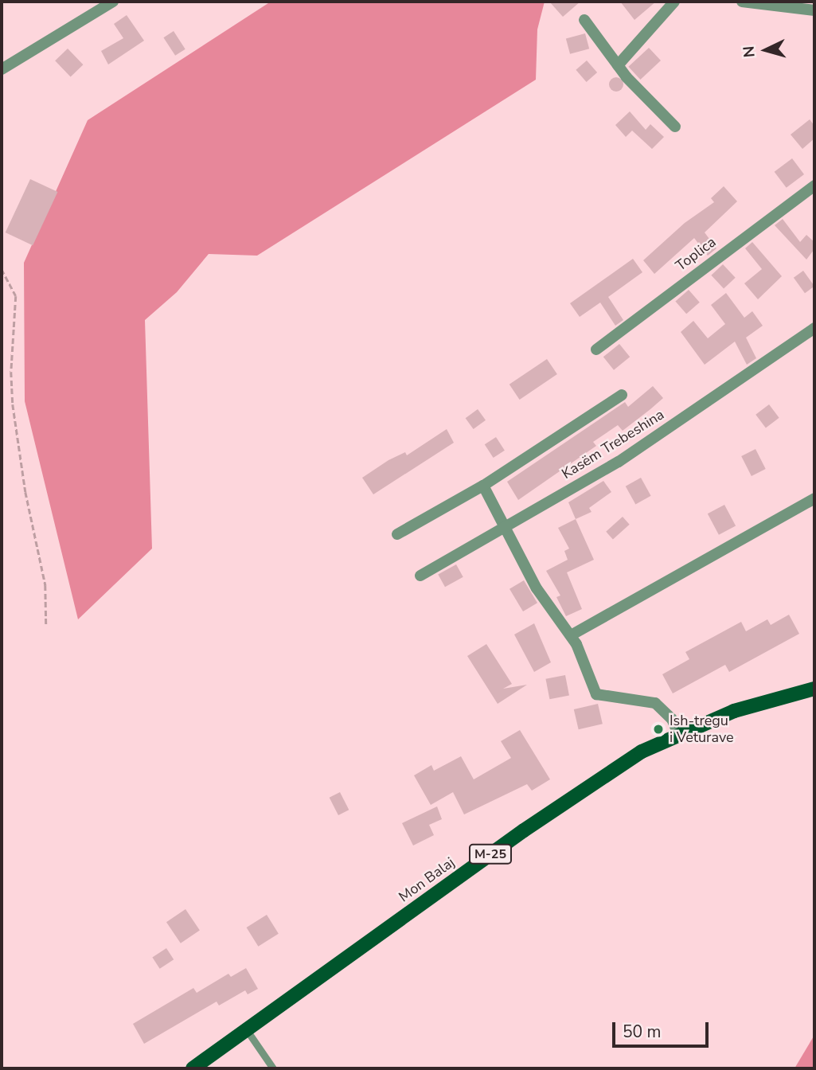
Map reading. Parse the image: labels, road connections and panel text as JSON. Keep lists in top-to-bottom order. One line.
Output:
{"streets":{"main road":["M-25","Mon Balaj"],"street":["Toplica","Kasëm Trebeshina"]},"places":["Ish-tregu i Veturave"],"scale_bar":"50 m","north":"left"}
